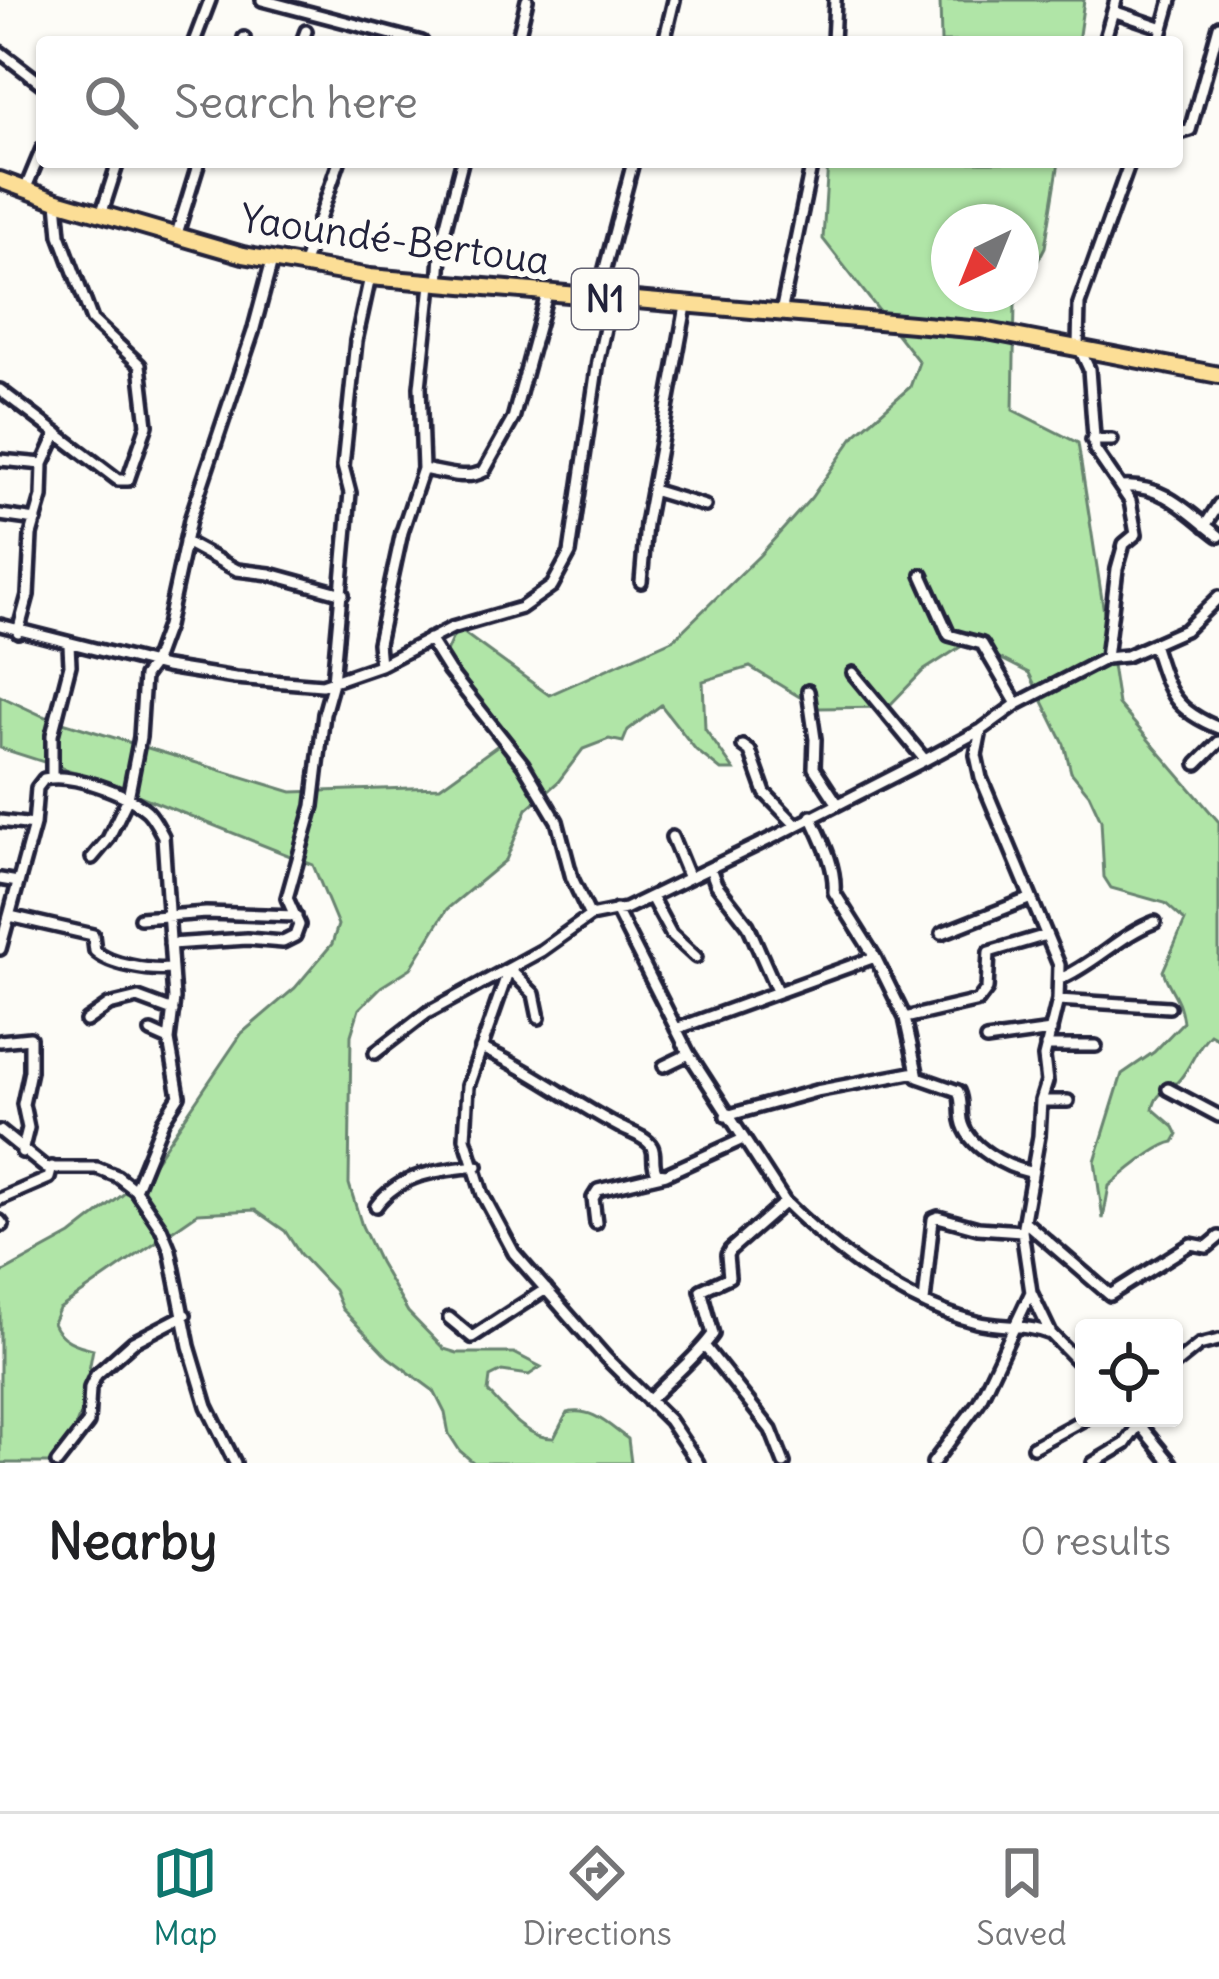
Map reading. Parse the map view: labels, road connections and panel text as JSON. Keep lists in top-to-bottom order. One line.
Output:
{"streets":{"highway":["Yaoundé-Bertoua","N1"]},"north":"bottom left","page":{"search":"Search here","heading":["Nearby","0 results"],"nav":["Map","Directions","Saved"]}}
